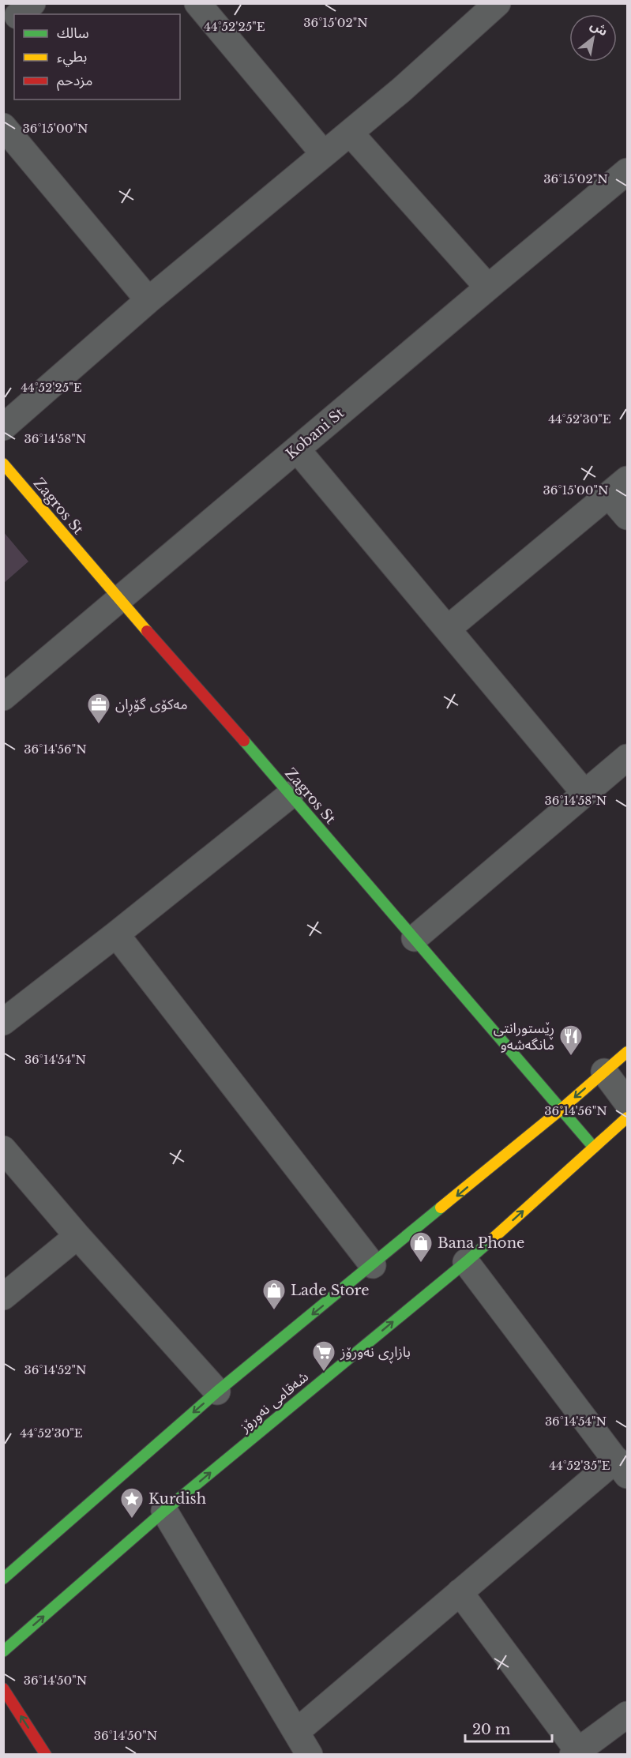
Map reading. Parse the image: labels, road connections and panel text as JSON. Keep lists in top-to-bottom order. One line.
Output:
{"streets":{"main road":["Zagros St","شەقامی نەورۆز"],"street":["Kobani St"]},"crossings":[["Kobani St","Zagros St"],["Zagros St","شەقامی نەورۆز"]],"places":{"office":["مەکۆی گۆڕان"],"restaurant":["ڕێستورانتی مانگەشەو"],"shop":["Bana Phone","Lade Store"],"supermarket":["بازاڕی نەورۆز"],"place":["Kurdish"]},"legend":["سالك","بطيء","مزدحم"],"scale_bar":"20 m","north":"top right","coordinates":["36°15'02\"N","44°52'25\"E","36°15'00\"N","44°52'30\"E","36°14'58\"N","36°14'56\"N","36°14'54\"N","36°14'52\"N","44°52'35\"E","36°14'50\"N"]}
